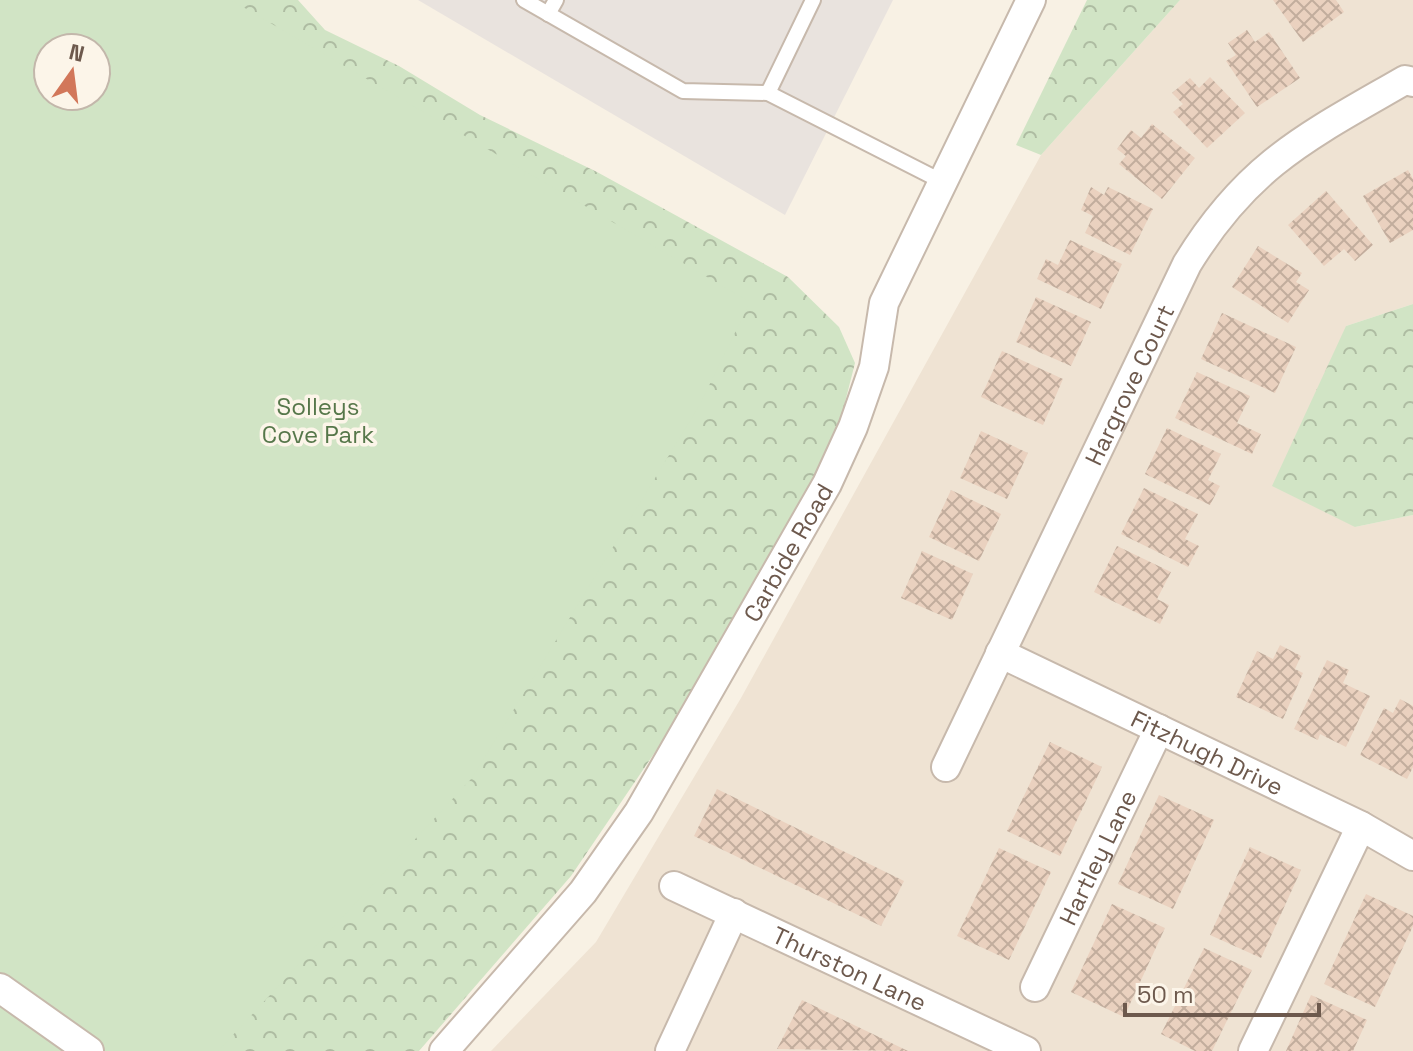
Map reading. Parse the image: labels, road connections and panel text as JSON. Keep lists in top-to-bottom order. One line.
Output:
{"streets":{"street":["Hargrove Court","Carbide Road","Fitzhugh Drive","Hartley Lane","Thurston Lane"]},"crossings":[["Hargrove Court","Fitzhugh Drive"],["Fitzhugh Drive","Hartley Lane"]],"parks":["Solleys Cove Park"],"scale_bar":"50 m","north":"top"}
